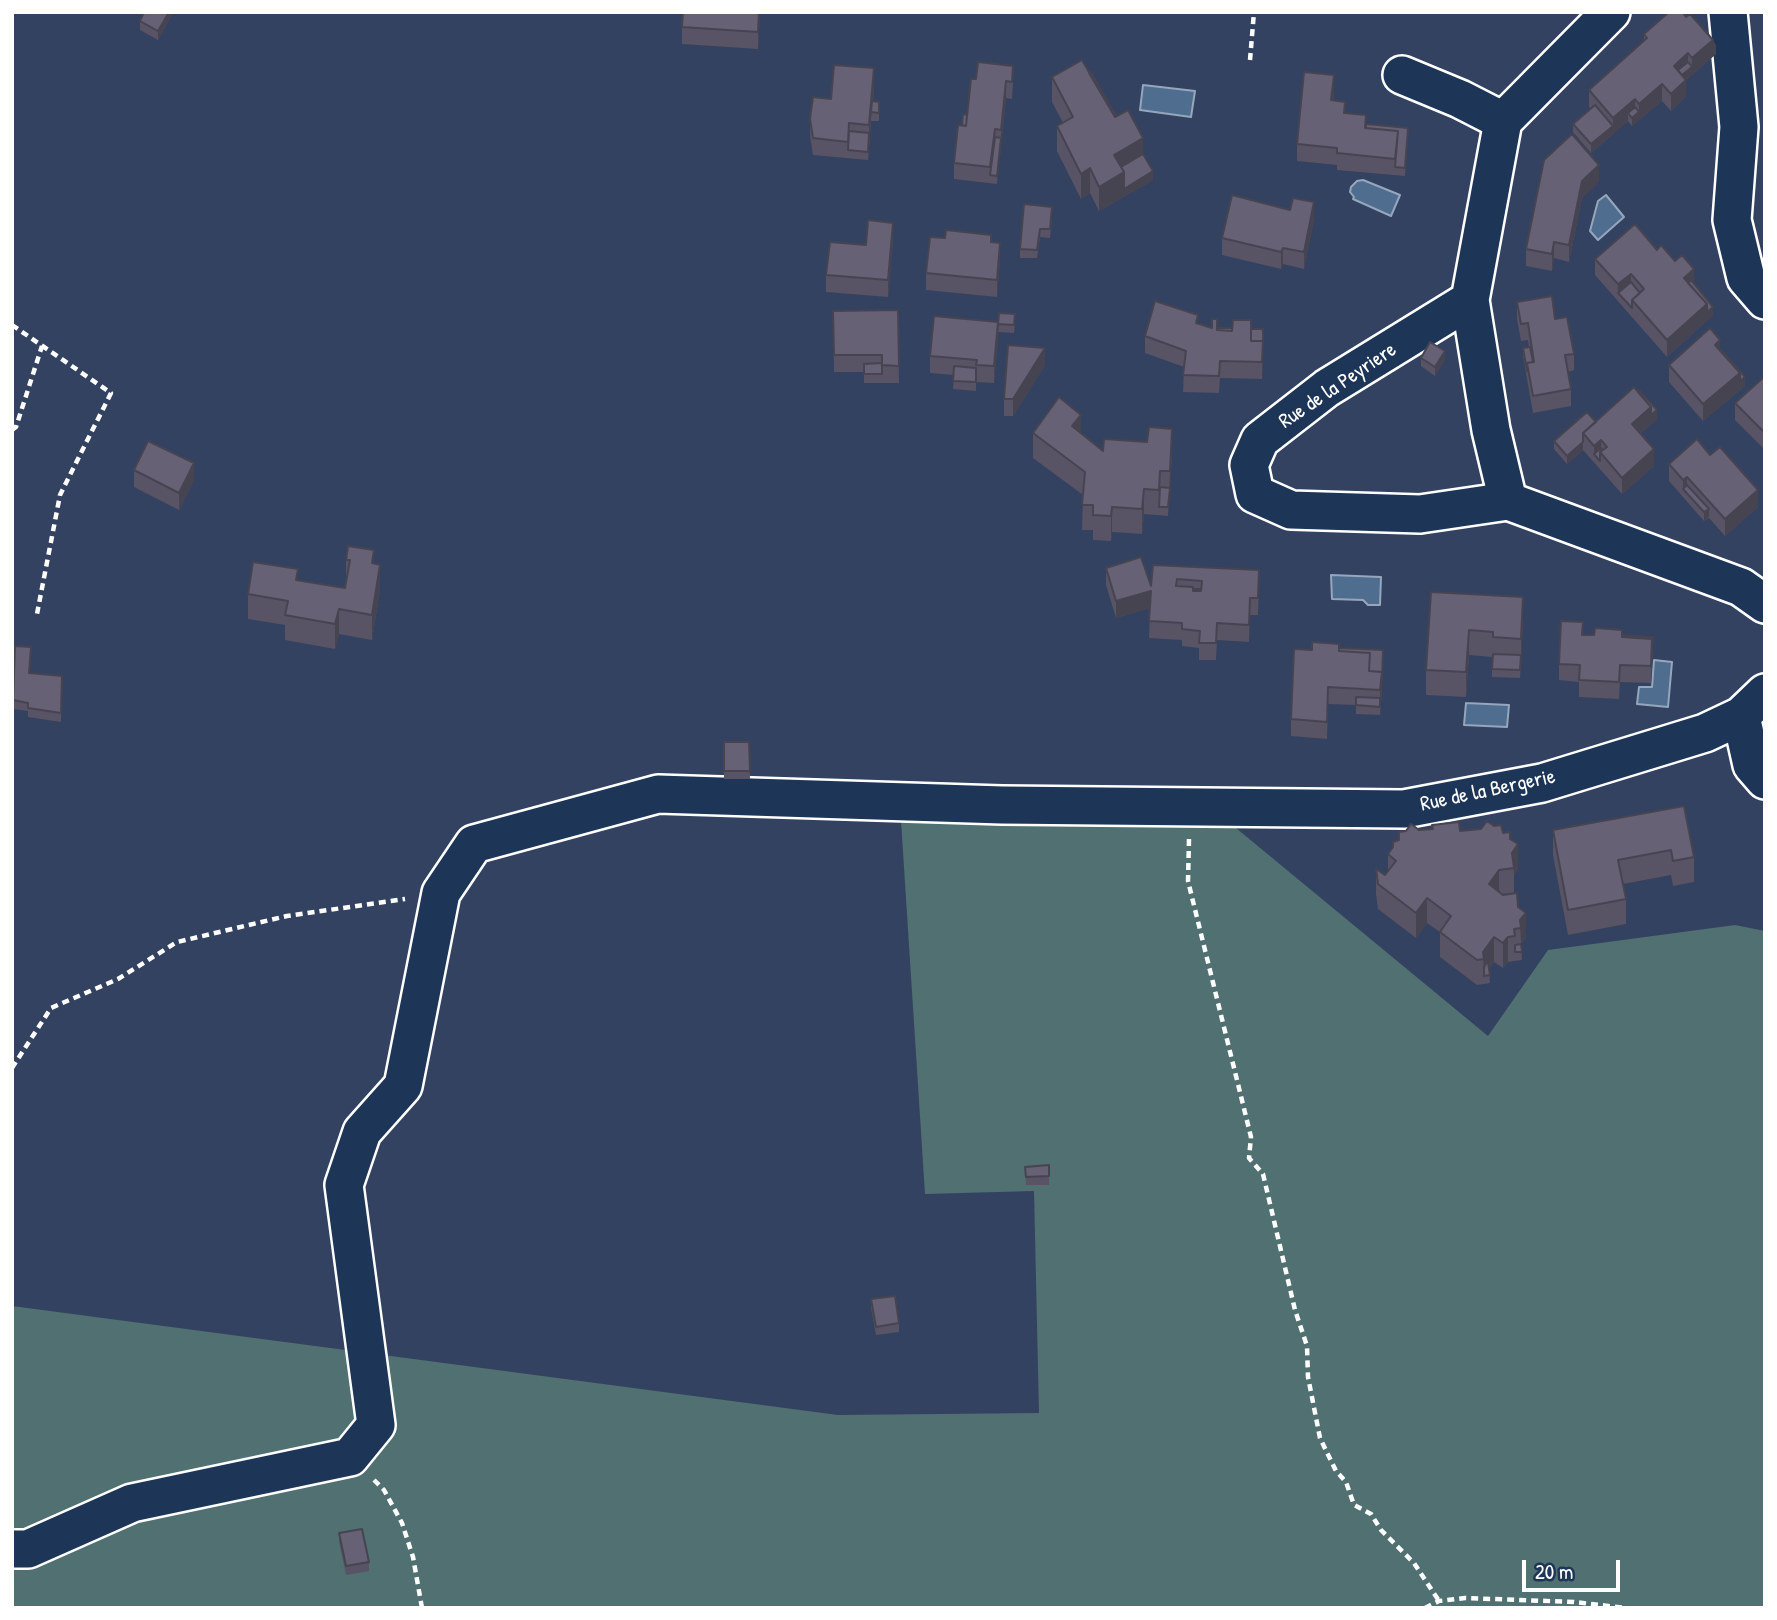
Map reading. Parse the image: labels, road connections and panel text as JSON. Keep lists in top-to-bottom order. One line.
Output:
{"streets":{"street":["Rue de la Peyriere","Rue de la Bergerie"]},"scale_bar":"20 m"}
